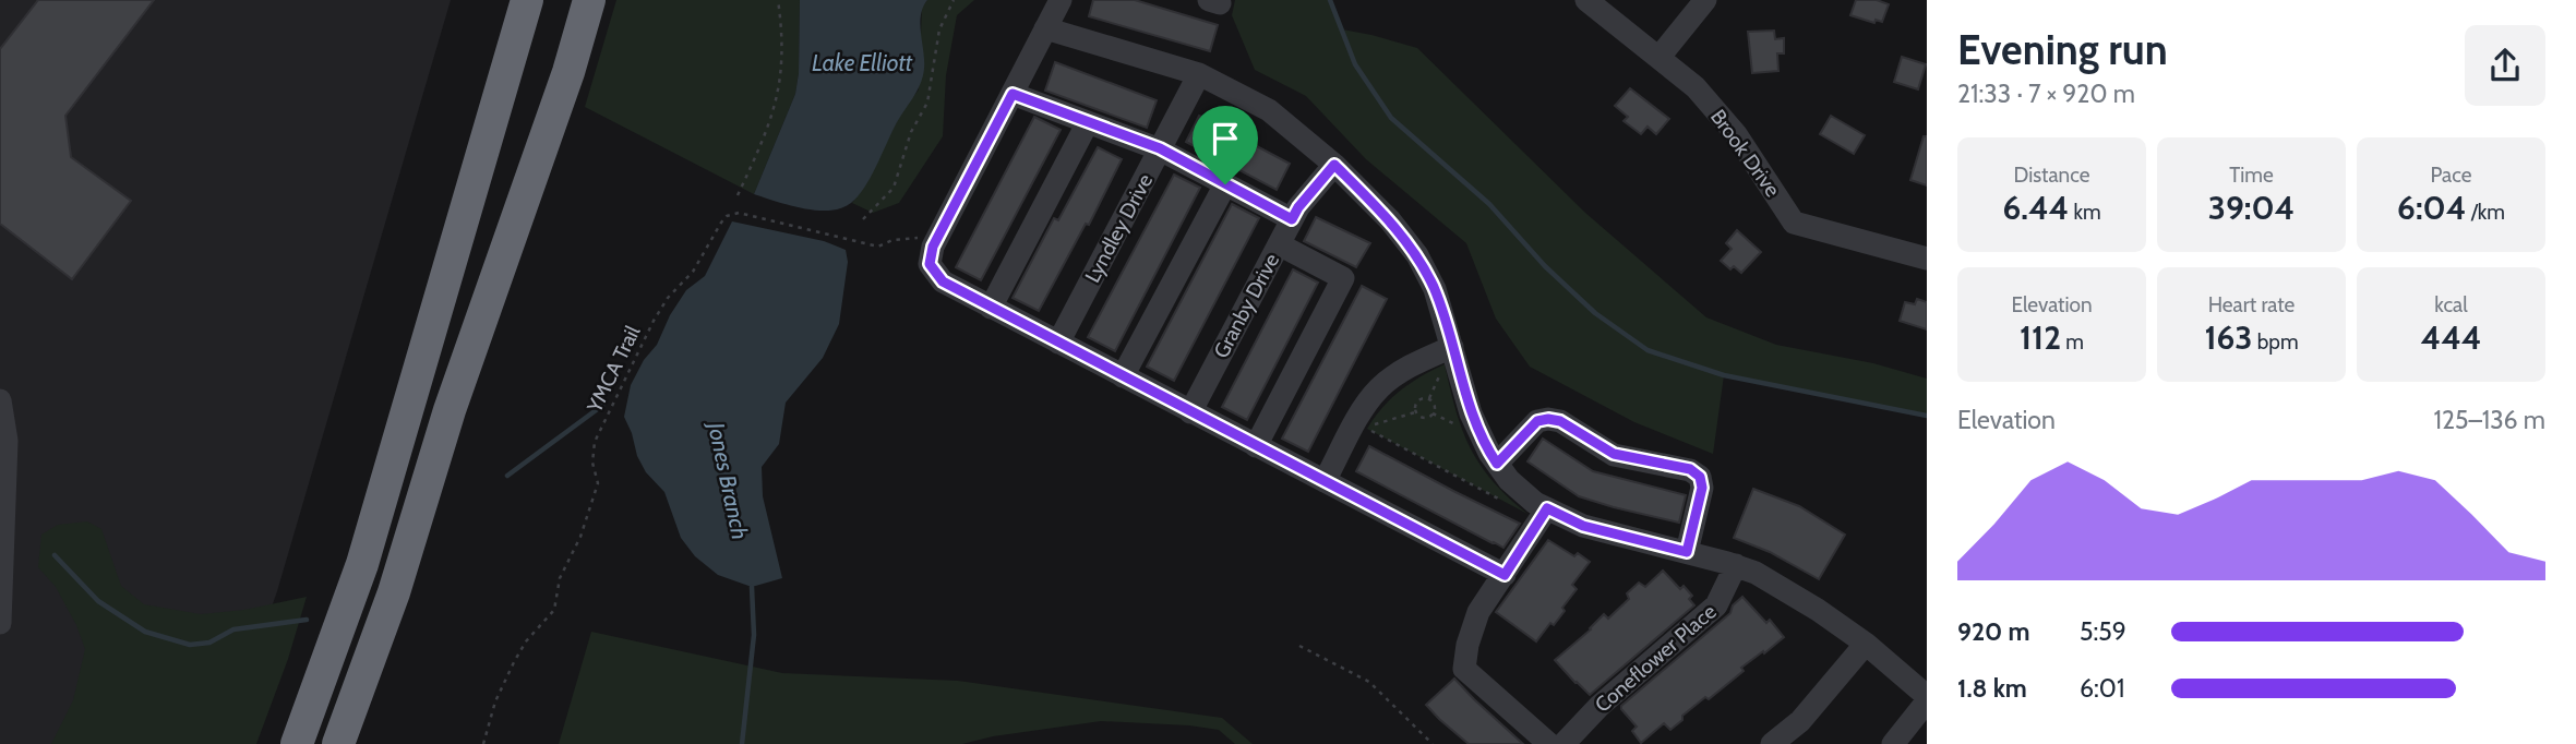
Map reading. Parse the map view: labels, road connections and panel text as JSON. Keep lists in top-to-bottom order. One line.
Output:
{"streets":{"street":["Brook Drive","Lyndley Drive","Granby Drive","Coneflower Place"],"path":["YMCA Trail"]},"water":["Lake Elliott","Jones Branch"],"page":{"heading":["Evening run","21:33 · 7 × 920 m"],"stats":[["Distance","6.44 km"],["Time","39:04"],["Pace","6:04 /km"],["Elevation","112 m"],["Heart rate","163 bpm"],["kcal","444"]],"chart":["Elevation","125–136 m"],"list":[{"name":"920 m","note":"5:59"},{"name":"1.8 km","note":"6:01"}]}}
